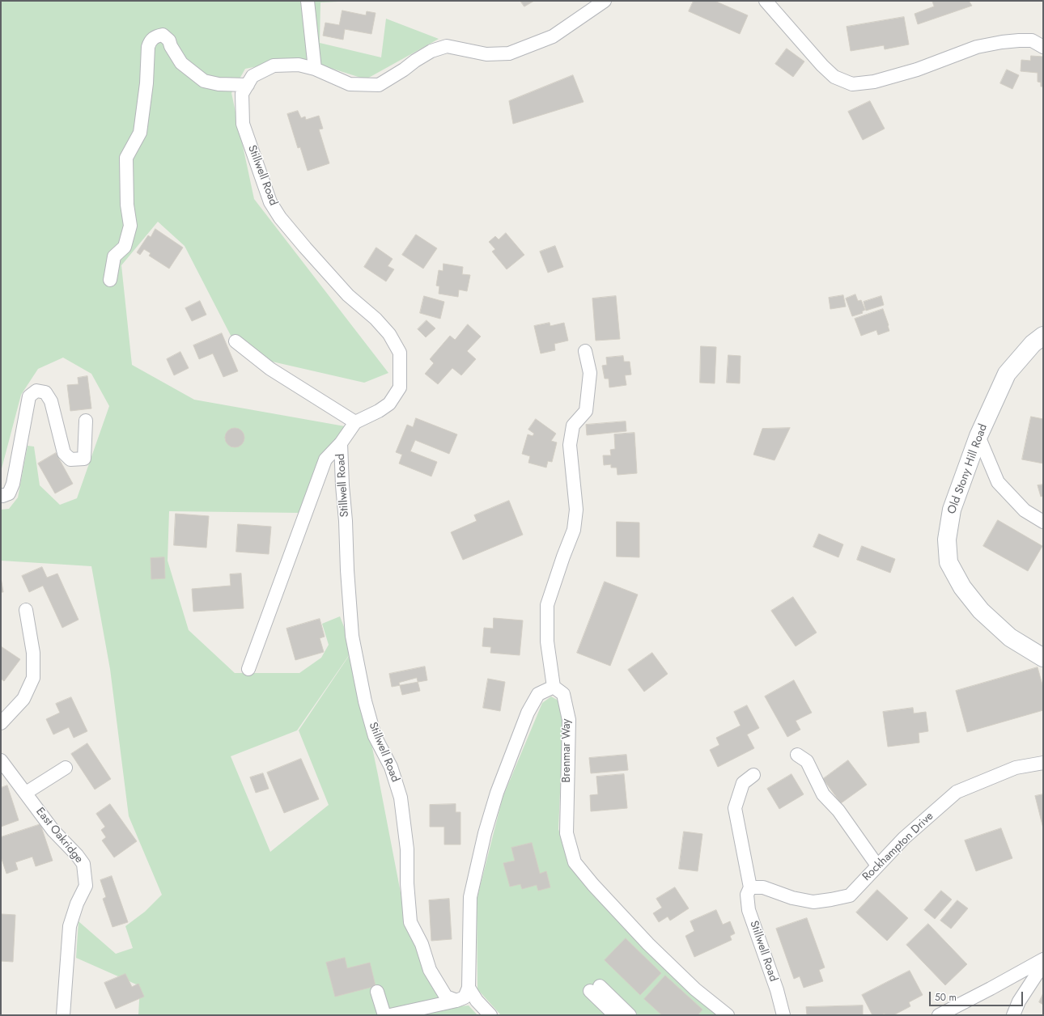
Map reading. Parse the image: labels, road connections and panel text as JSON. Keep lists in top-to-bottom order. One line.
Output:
{"streets":{"street":["Stillwell Road","Old Stony Hill Road","Brenmar Way","East Oakridge","Rockhampton Drive"]},"crossings":[["Stillwell Road","Rockhampton Drive"]],"scale_bar":"50 m"}
